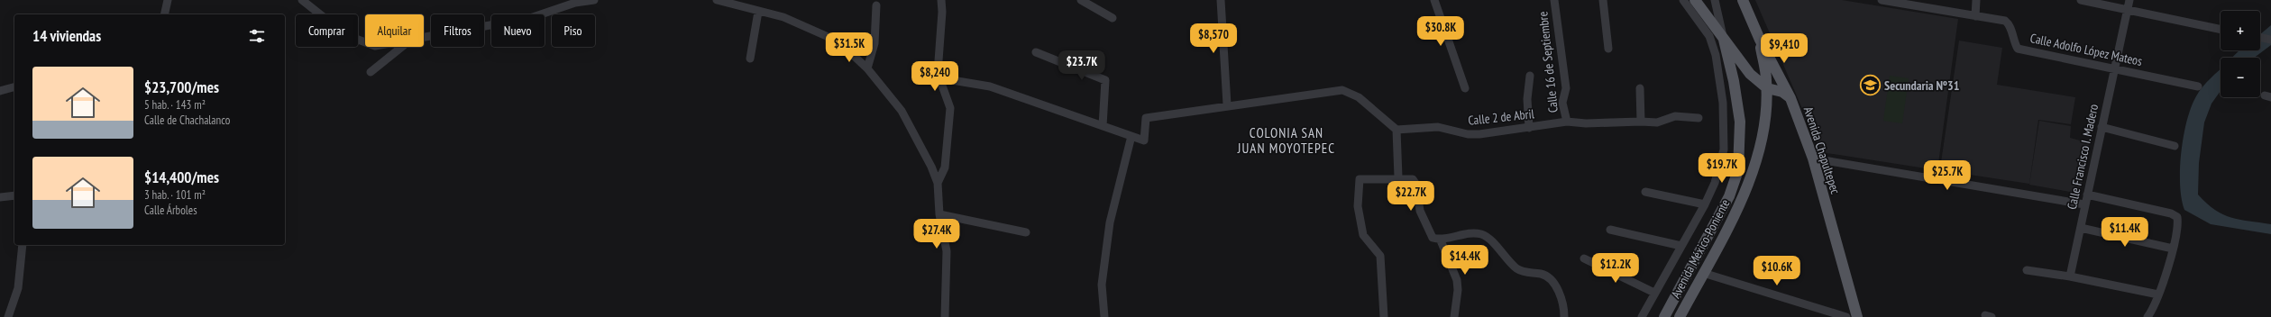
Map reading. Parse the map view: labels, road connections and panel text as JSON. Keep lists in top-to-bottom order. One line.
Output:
{"streets":{"main road":["Avenida Chapultepec","Avenida México-Poniente"],"street":["Calle Adolfo López Mateos","Calle 16 de Septiembre","Calle 2 de Abril","Calle Francisco I. Madero"]},"crossings":[["Calle Adolfo López Mateos","Calle Francisco I. Madero"],["Calle 16 de Septiembre","Calle 2 de Abril"]],"districts":["COLONIA SAN JUAN MOYOTEPEC"],"places":{"school or university":["Secundaria Nº31"]},"page":{"map_buttons":["+","−"],"chip":["Comprar","Alquilar","Filtros","Nuevo","Piso"],"heading":"14 viviendas","price":["$30.8K","$8,570","$31.5K","$9,410","$23.7K","$8,240","$19.7K","$25.7K","$22.7K","$11.4K","$27.4K","$14.4K","$12.2K","$10.6K"],"list":[{"name":"$23,700/mes","note":"5 hab. · 143 m² · Calle de Chachalanco"},{"name":"$14,400/mes","note":"3 hab. · 101 m² · Calle Árboles"}]}}
